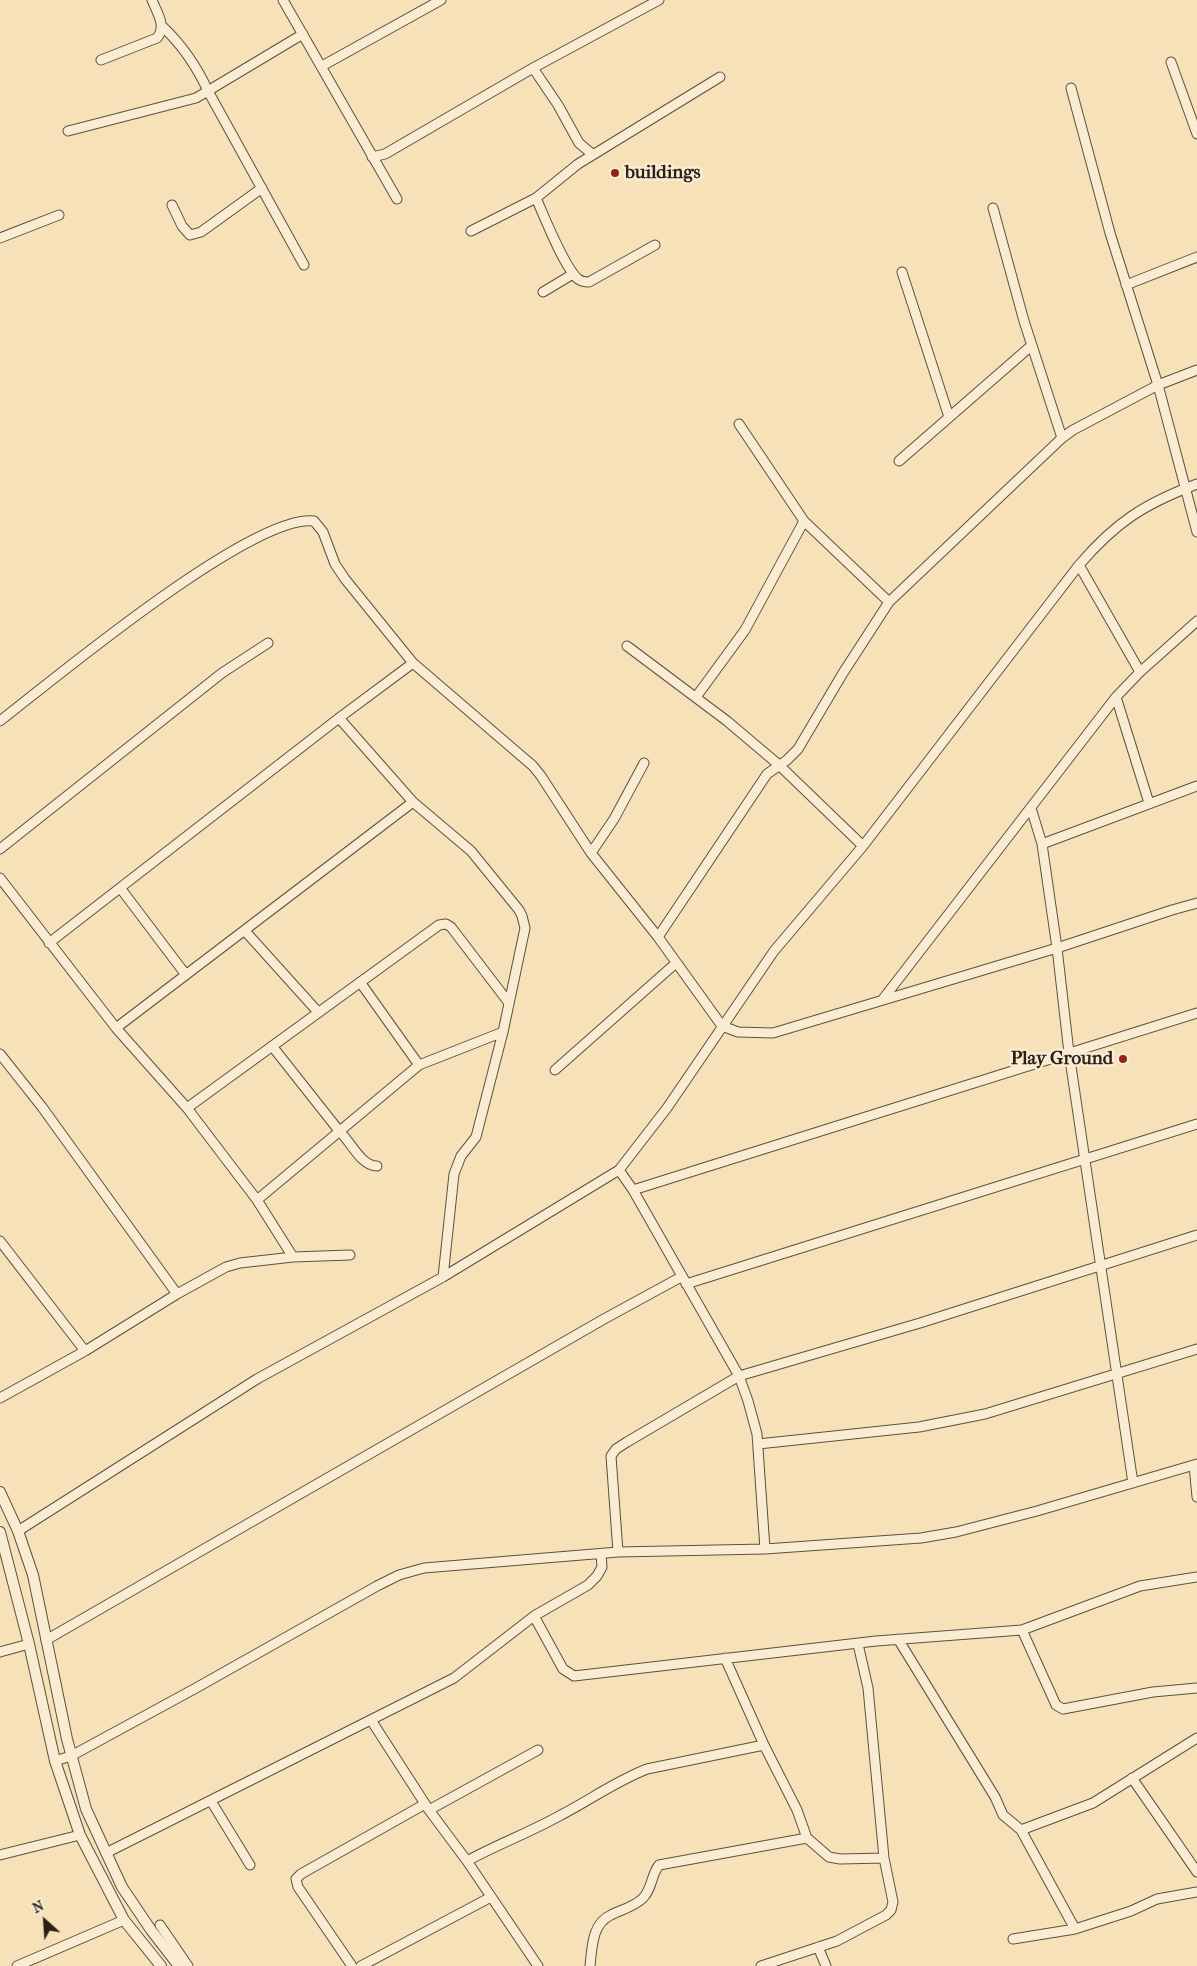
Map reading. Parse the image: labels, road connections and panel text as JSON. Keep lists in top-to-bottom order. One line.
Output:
{"places":["buildings","Play Ground"],"north":"top left"}
